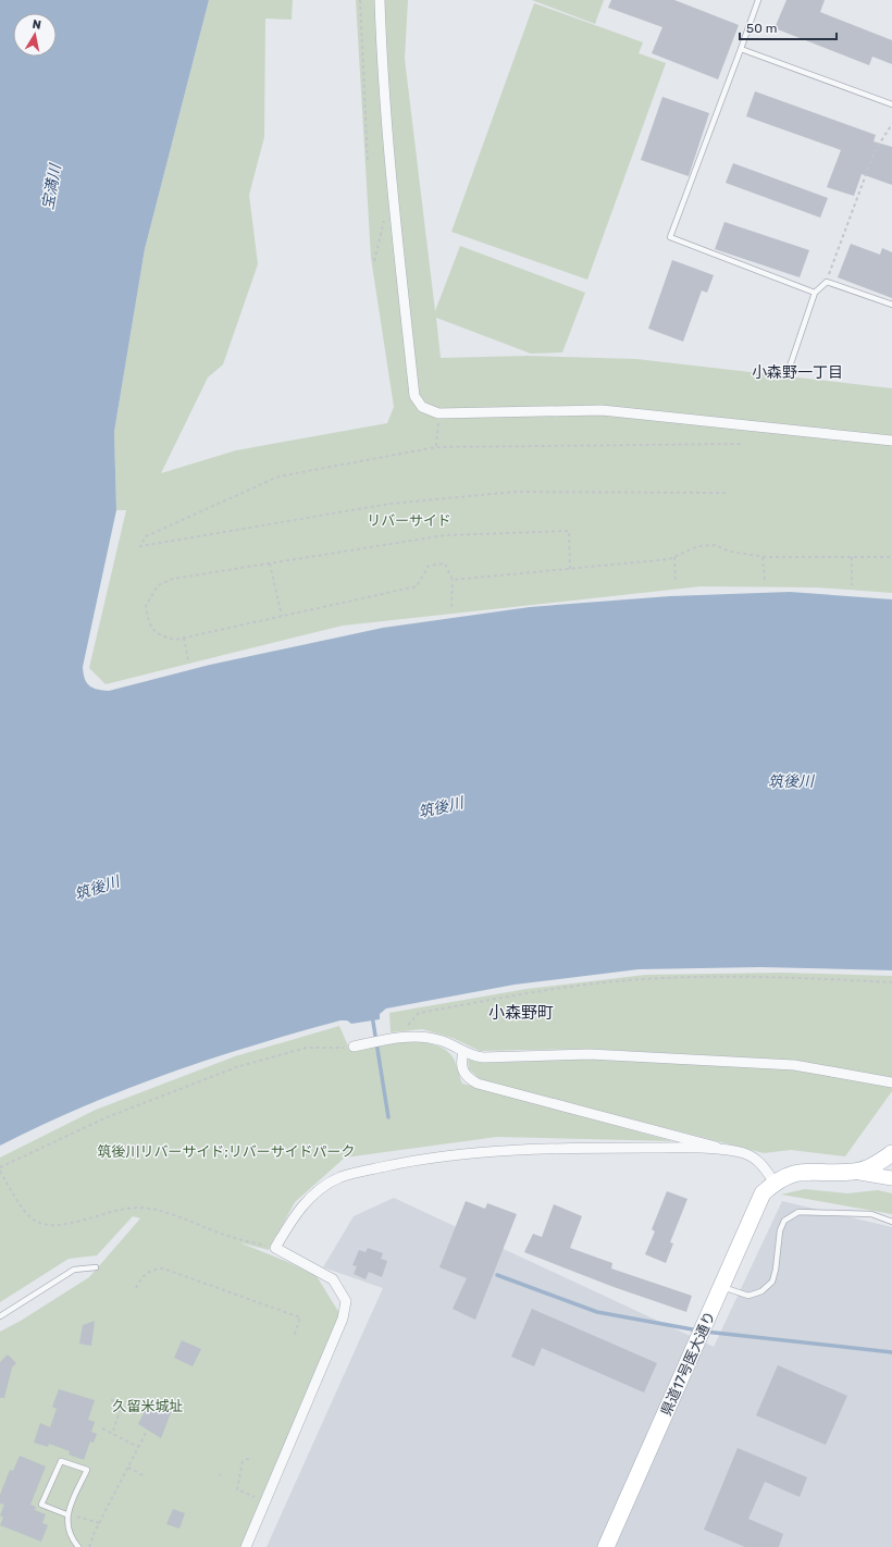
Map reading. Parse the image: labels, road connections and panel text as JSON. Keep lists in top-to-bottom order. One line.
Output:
{"streets":{"main road":["県道17号医大通り"]},"districts":["小森野一丁目","小森野町"],"water":["宝満川","筑後川"],"parks":["リバーサイド","筑後川リバーサイド;リバーサイドパーク","久留米城址"],"scale_bar":"50 m","north":"top"}
